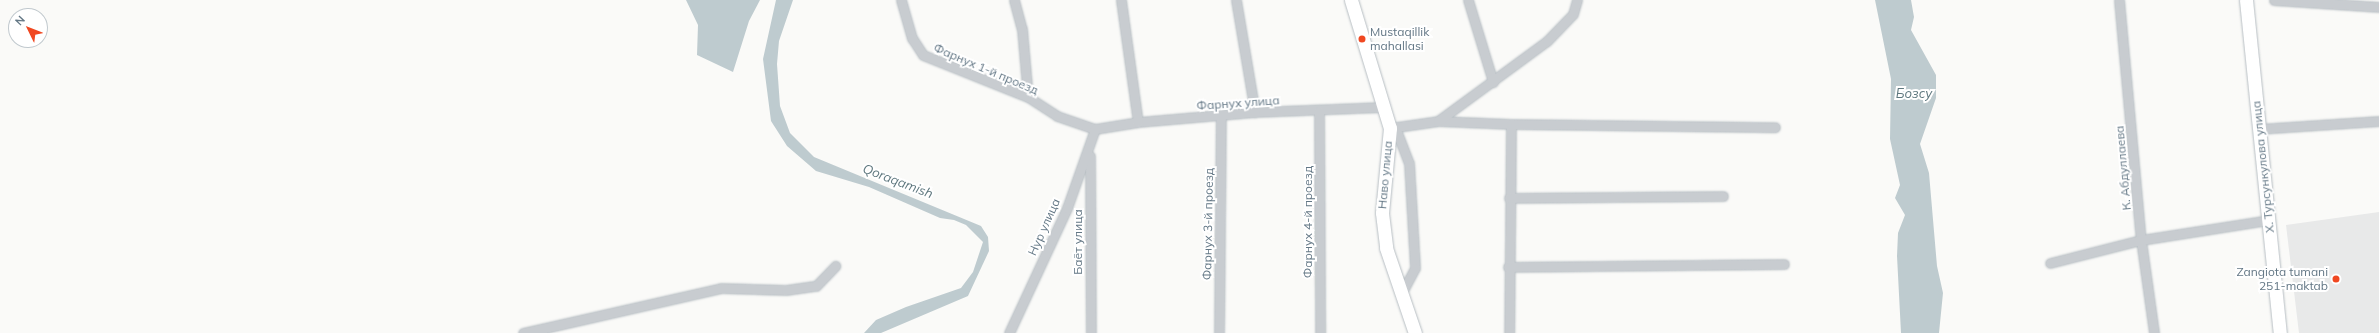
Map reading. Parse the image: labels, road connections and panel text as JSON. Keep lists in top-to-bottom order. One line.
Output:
{"streets":{"street":["Фарнух 1-й проезд","Фарнух улица","Х. Турсункулова улица","К. Абдуллаева","Наво улица","Фарнух 4-й проезд","Фарнух 3-й проезд","Нур улица","Баёт улица"]},"crossings":[["Фарнух 1-й проезд","Фарнух улица"],["Фарнух 1-й проезд","Нур улица"],["Фарнух улица","Фарнух 4-й проезд"],["Фарнух улица","Фарнух 3-й проезд"],["Фарнух улица","Нур улица"],["Нур улица","Баёт улица"]],"water":["Бозсу","Qoraqamish"],"places":["Mustaqillik mahallasi","Zangiota tumani 251-maktab"],"north":"top left"}
